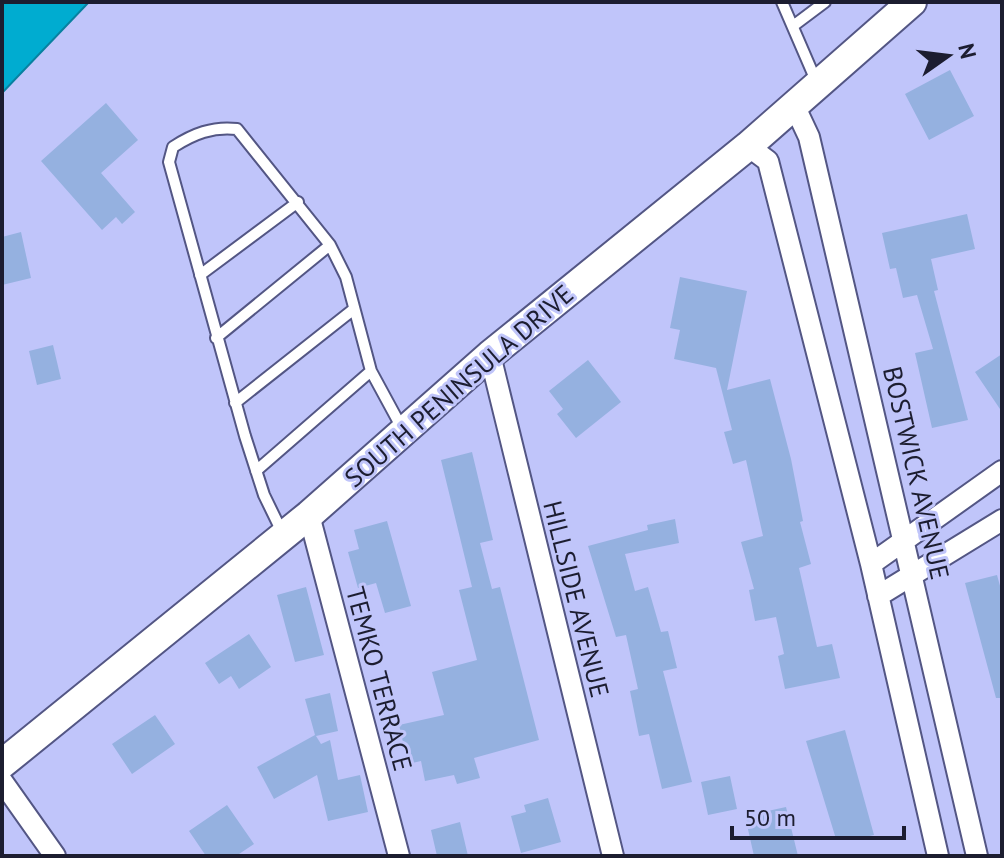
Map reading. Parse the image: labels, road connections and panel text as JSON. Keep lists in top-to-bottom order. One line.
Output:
{"streets":{"main road":["SOUTH PENINSULA DRIVE"],"street":["BOSTWICK AVENUE","HILLSIDE AVENUE","TEMKO TERRACE"]},"crossings":[["SOUTH PENINSULA DRIVE","BOSTWICK AVENUE"],["SOUTH PENINSULA DRIVE","HILLSIDE AVENUE"],["SOUTH PENINSULA DRIVE","TEMKO TERRACE"]],"scale_bar":"50 m","north":"right"}
